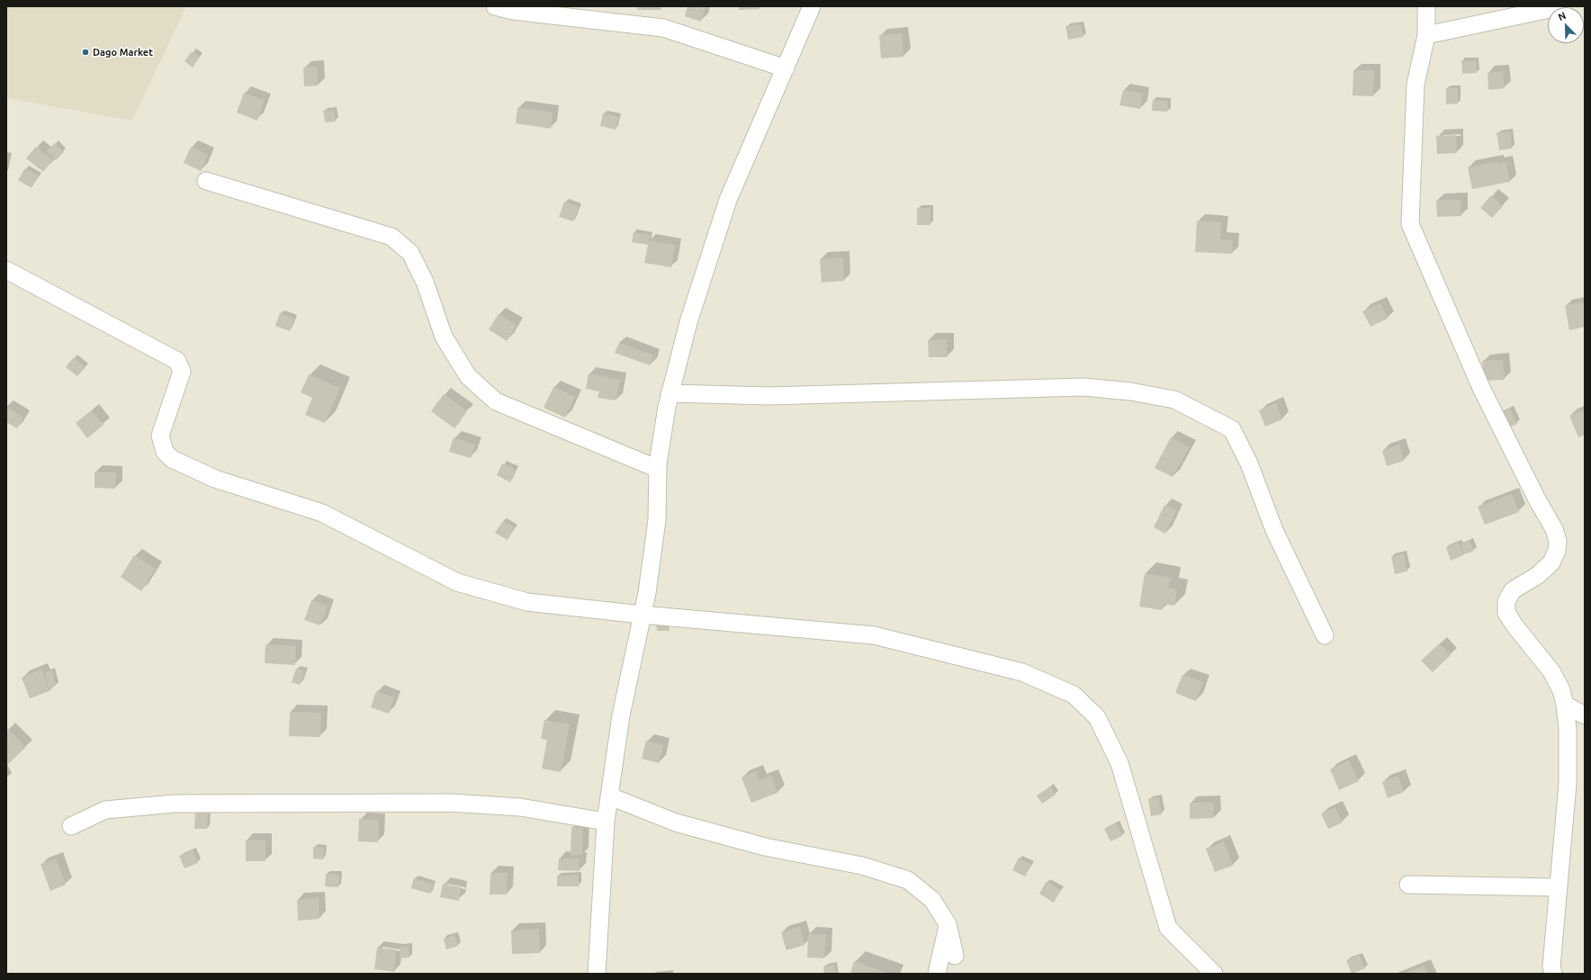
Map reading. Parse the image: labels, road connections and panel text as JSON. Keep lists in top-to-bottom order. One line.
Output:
{"places":["Dago Market"],"north":"top left"}
